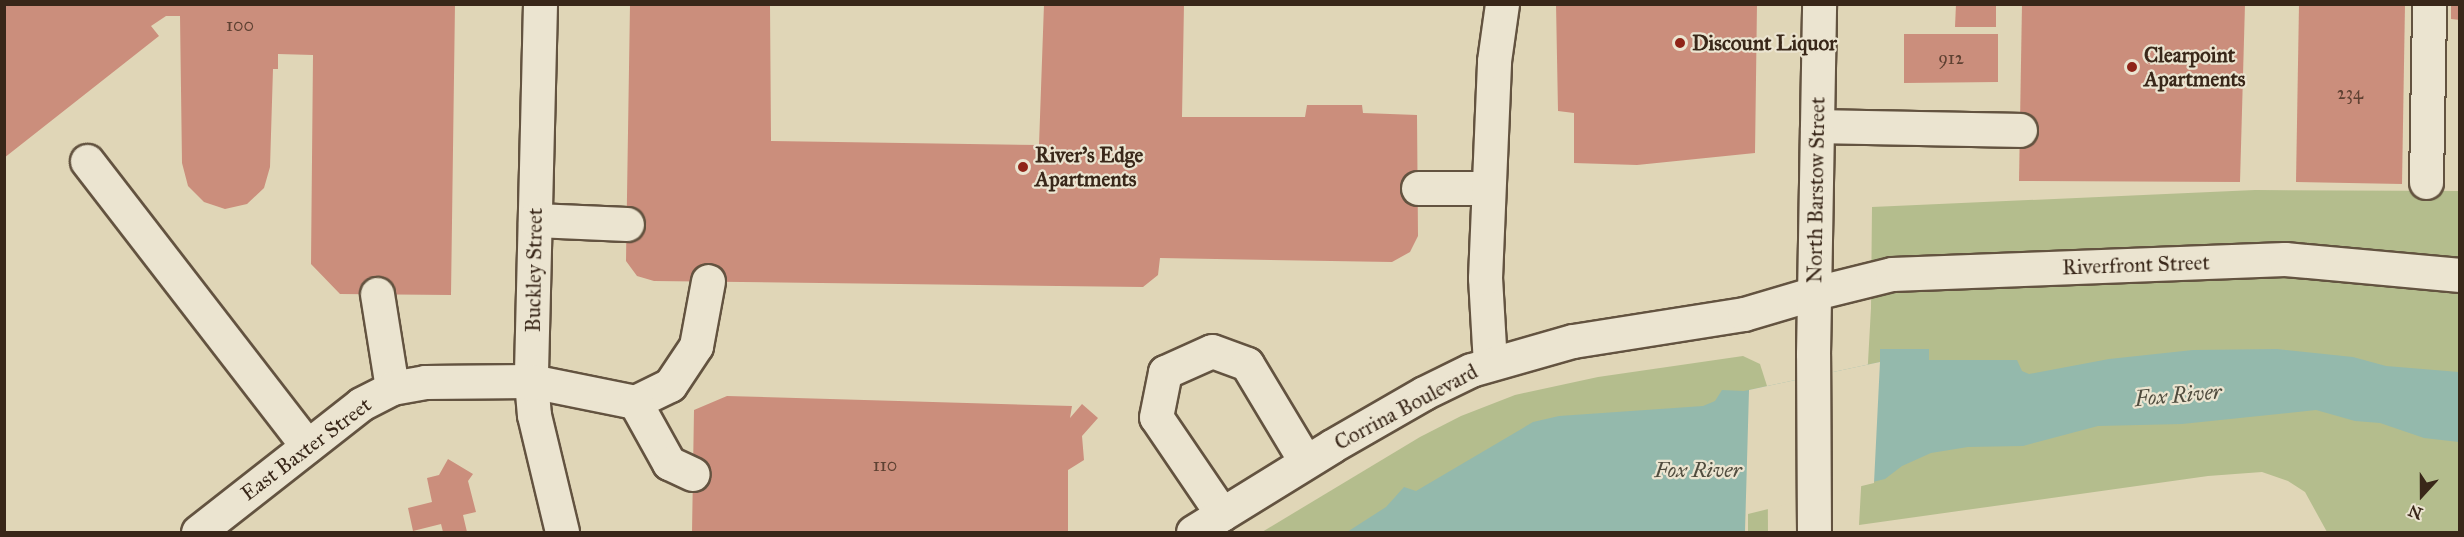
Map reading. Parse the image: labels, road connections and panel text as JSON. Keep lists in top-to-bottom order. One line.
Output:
{"streets":{"street":["North Barstow Street","Riverfront Street","Buckley Street","Corrina Boulevard","East Baxter Street"]},"crossings":[["North Barstow Street","Riverfront Street"],["North Barstow Street","Corrina Boulevard"],["Riverfront Street","Corrina Boulevard"],["Buckley Street","East Baxter Street"]],"water":["Fox River"],"places":["Discount Liquor","Clearpoint Apartments","River's Edge Apartments"],"house_numbers":["100","912","234","110"],"north":"bottom"}
